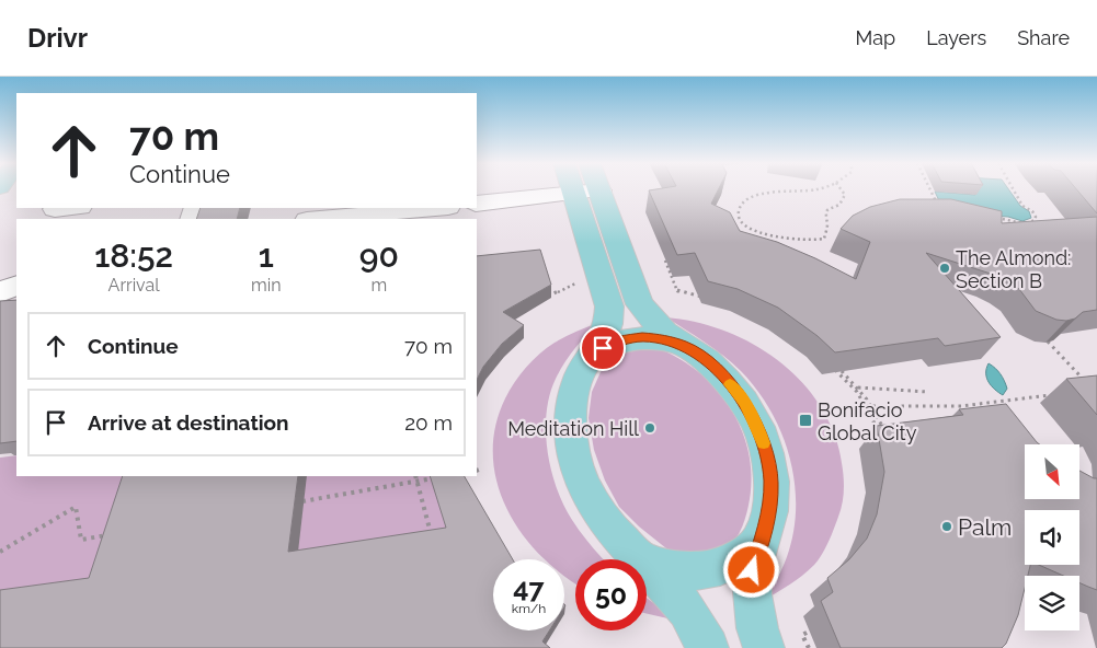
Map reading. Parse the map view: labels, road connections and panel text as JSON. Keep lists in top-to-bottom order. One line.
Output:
{"places":{"other":["The Almond: Section B","Meditation Hill","Palm"],"transit":["Bonifacio Global City"]},"north":"bottom right","page":{"header":"Drivr","nav":["Map","Layers","Share"],"turn":["70 m","Continue"],"eta":["18:52","Arrival","1","min","90","m"],"list":[{"name":"Continue","value":"70 m"},{"name":"Arrive at destination","value":"20 m"}],"speed":"47 km/h","limit":"50"}}
